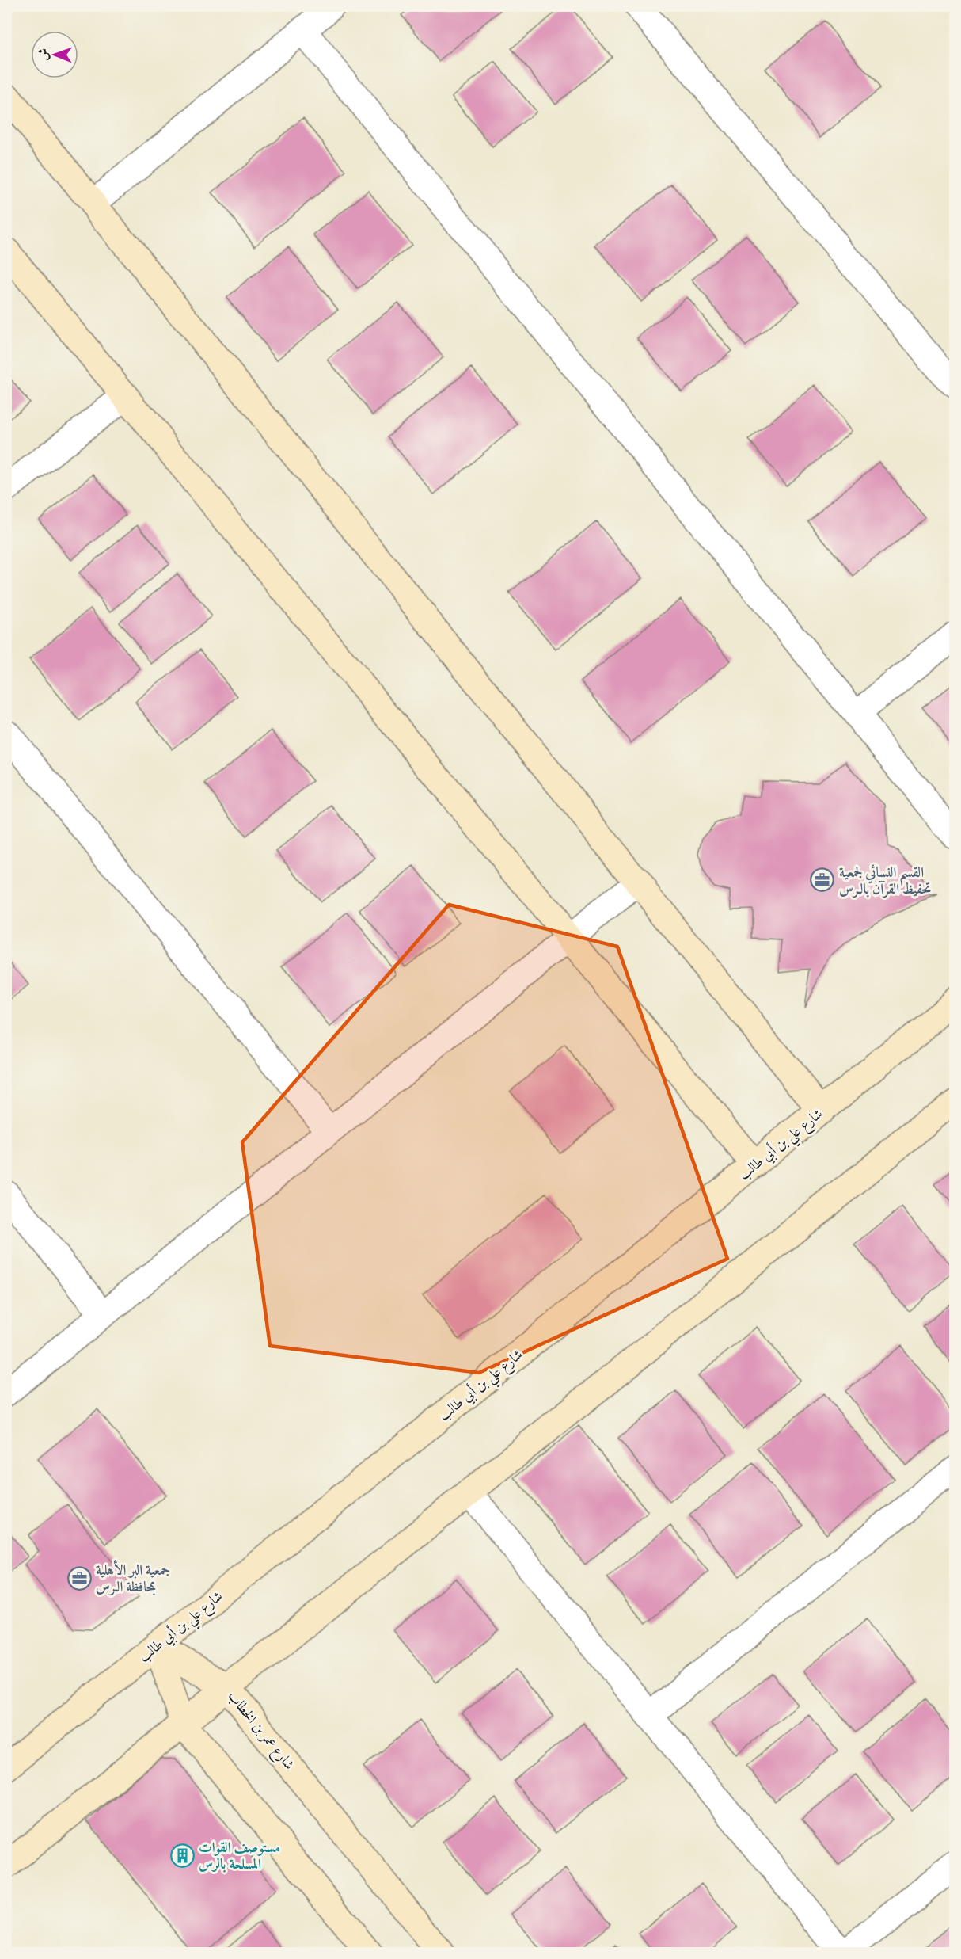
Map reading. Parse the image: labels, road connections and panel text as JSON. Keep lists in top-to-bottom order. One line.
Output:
{"streets":{"street":["شارع علي بن أبي طالب","شارع عمر بن الخطاب"]},"crossings":[["شارع علي بن أبي طالب","شارع عمر بن الخطاب"]],"places":{"office":["القسم النسائي لجمعية تحفيظ القرآن بالـرس","جمعية البر الأهلية بمحافظة الـرس"],"building":["مستوصف القوات المسلحة بالرس"]},"north":"left"}
